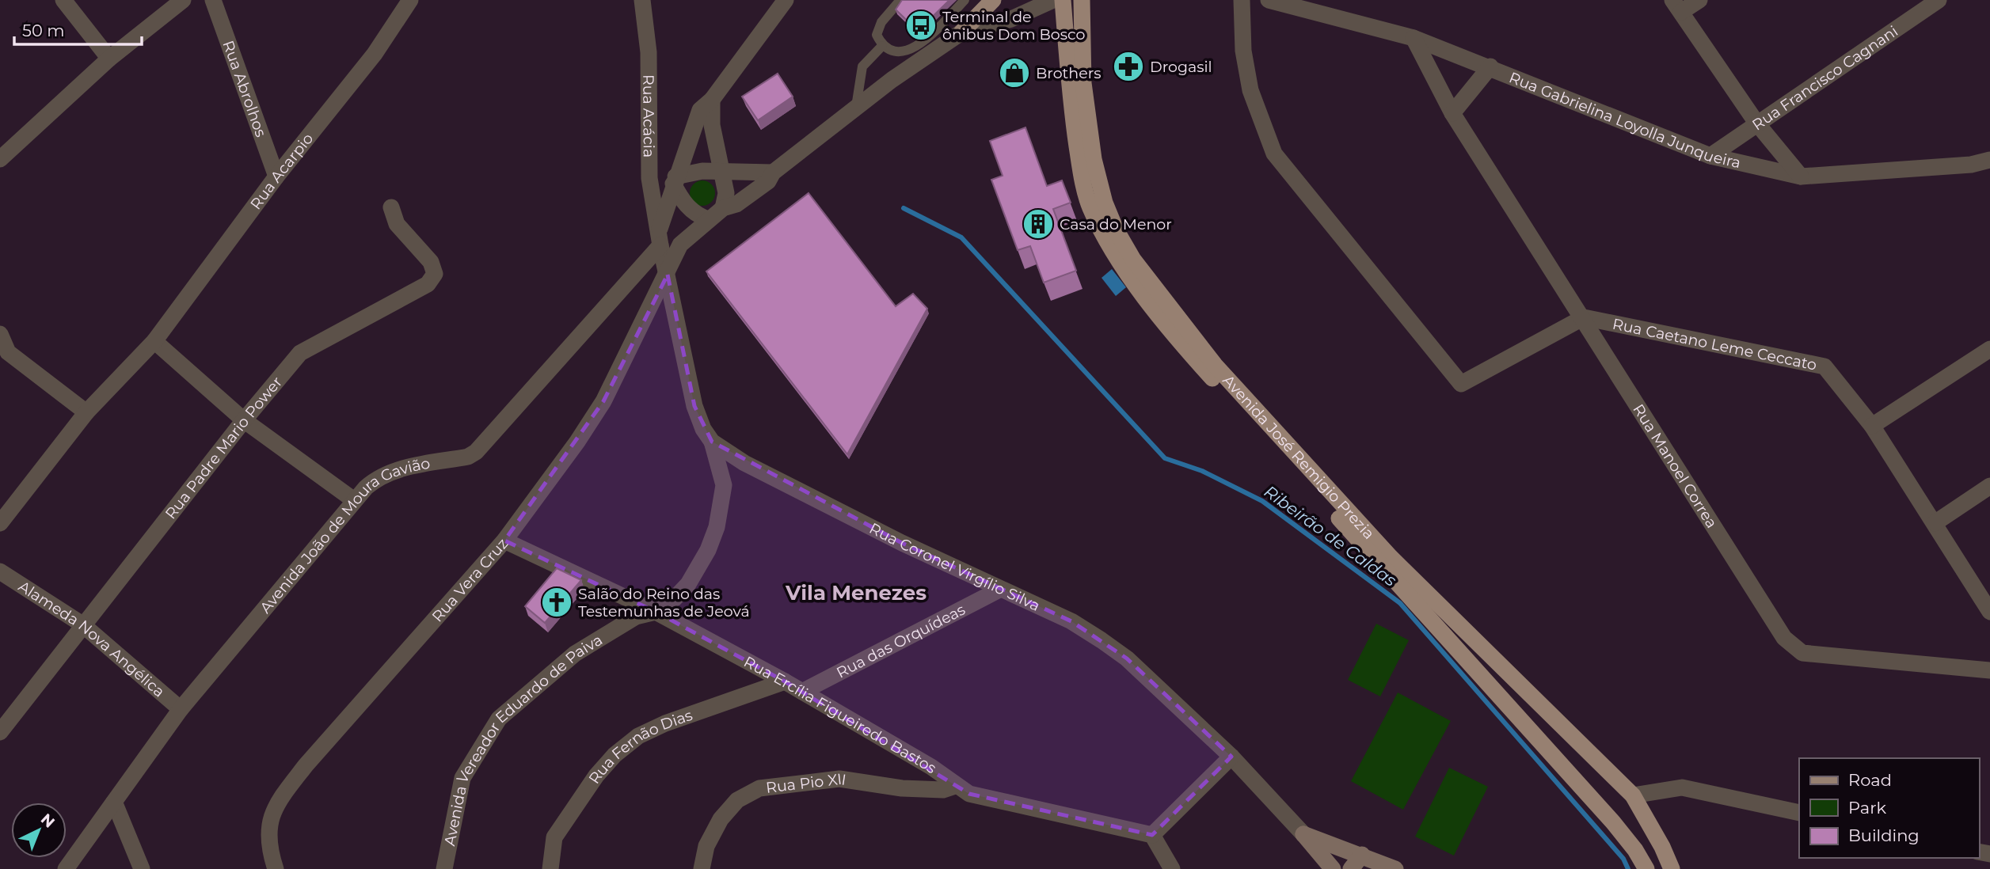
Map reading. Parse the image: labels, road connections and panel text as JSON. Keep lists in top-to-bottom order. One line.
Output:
{"streets":{"main road":["Avenida José Remigio Prezia"],"street":["Rua Francisco Cagnani","Rua Abrolhos","Rua Acácia","Rua Gabrielina Loyolla Junqueira","Rua Acarpio","Rua Caetano Leme Ceccato","Rua Padre Mario Power","Rua Manoel Correa","Avenida João de Moura Gavião","Rua Coronel Virgílio Silva","Rua Vera Cruz","Alameda Nova Angélica","Rua das Orquídeas","Rua Ercília Figueiredo Bastos","Avenida Vereador Eduardo de Paiva","Rua Fernão Dias","Rua Pio XII"]},"crossings":[["Rua Francisco Cagnani","Rua Gabrielina Loyolla Junqueira"],["Rua Abrolhos","Rua Acarpio"],["Rua Acácia","Avenida João de Moura Gavião"],["Rua Acácia","Rua Coronel Virgílio Silva"],["Rua Gabrielina Loyolla Junqueira","Rua Manoel Correa"],["Rua Caetano Leme Ceccato","Rua Manoel Correa"],["Rua Padre Mario Power","Alameda Nova Angélica"],["Avenida João de Moura Gavião","Rua Coronel Virgílio Silva"],["Avenida João de Moura Gavião","Alameda Nova Angélica"],["Rua Coronel Virgílio Silva","Rua Vera Cruz"],["Rua Coronel Virgílio Silva","Rua das Orquídeas"],["Rua Coronel Virgílio Silva","Avenida Vereador Eduardo de Paiva"],["Rua Vera Cruz","Rua Ercília Figueiredo Bastos"],["Rua das Orquídeas","Rua Ercília Figueiredo Bastos"],["Rua Ercília Figueiredo Bastos","Avenida Vereador Eduardo de Paiva"],["Rua Ercília Figueiredo Bastos","Rua Fernão Dias"],["Rua Ercília Figueiredo Bastos","Rua Pio XII"]],"districts":["Vila Menezes"],"water":["Ribeirão de Caldas"],"places":{"bus stop":["Terminal de ônibus Dom Bosco"],"pharmacy":["Drogasil"],"shop":["Brothers"],"building":["Casa do Menor"],"church":["Salão do Reino das Testemunhas de Jeová"]},"legend":["Road","Park","Building"],"scale_bar":"50 m","north":"top right"}
